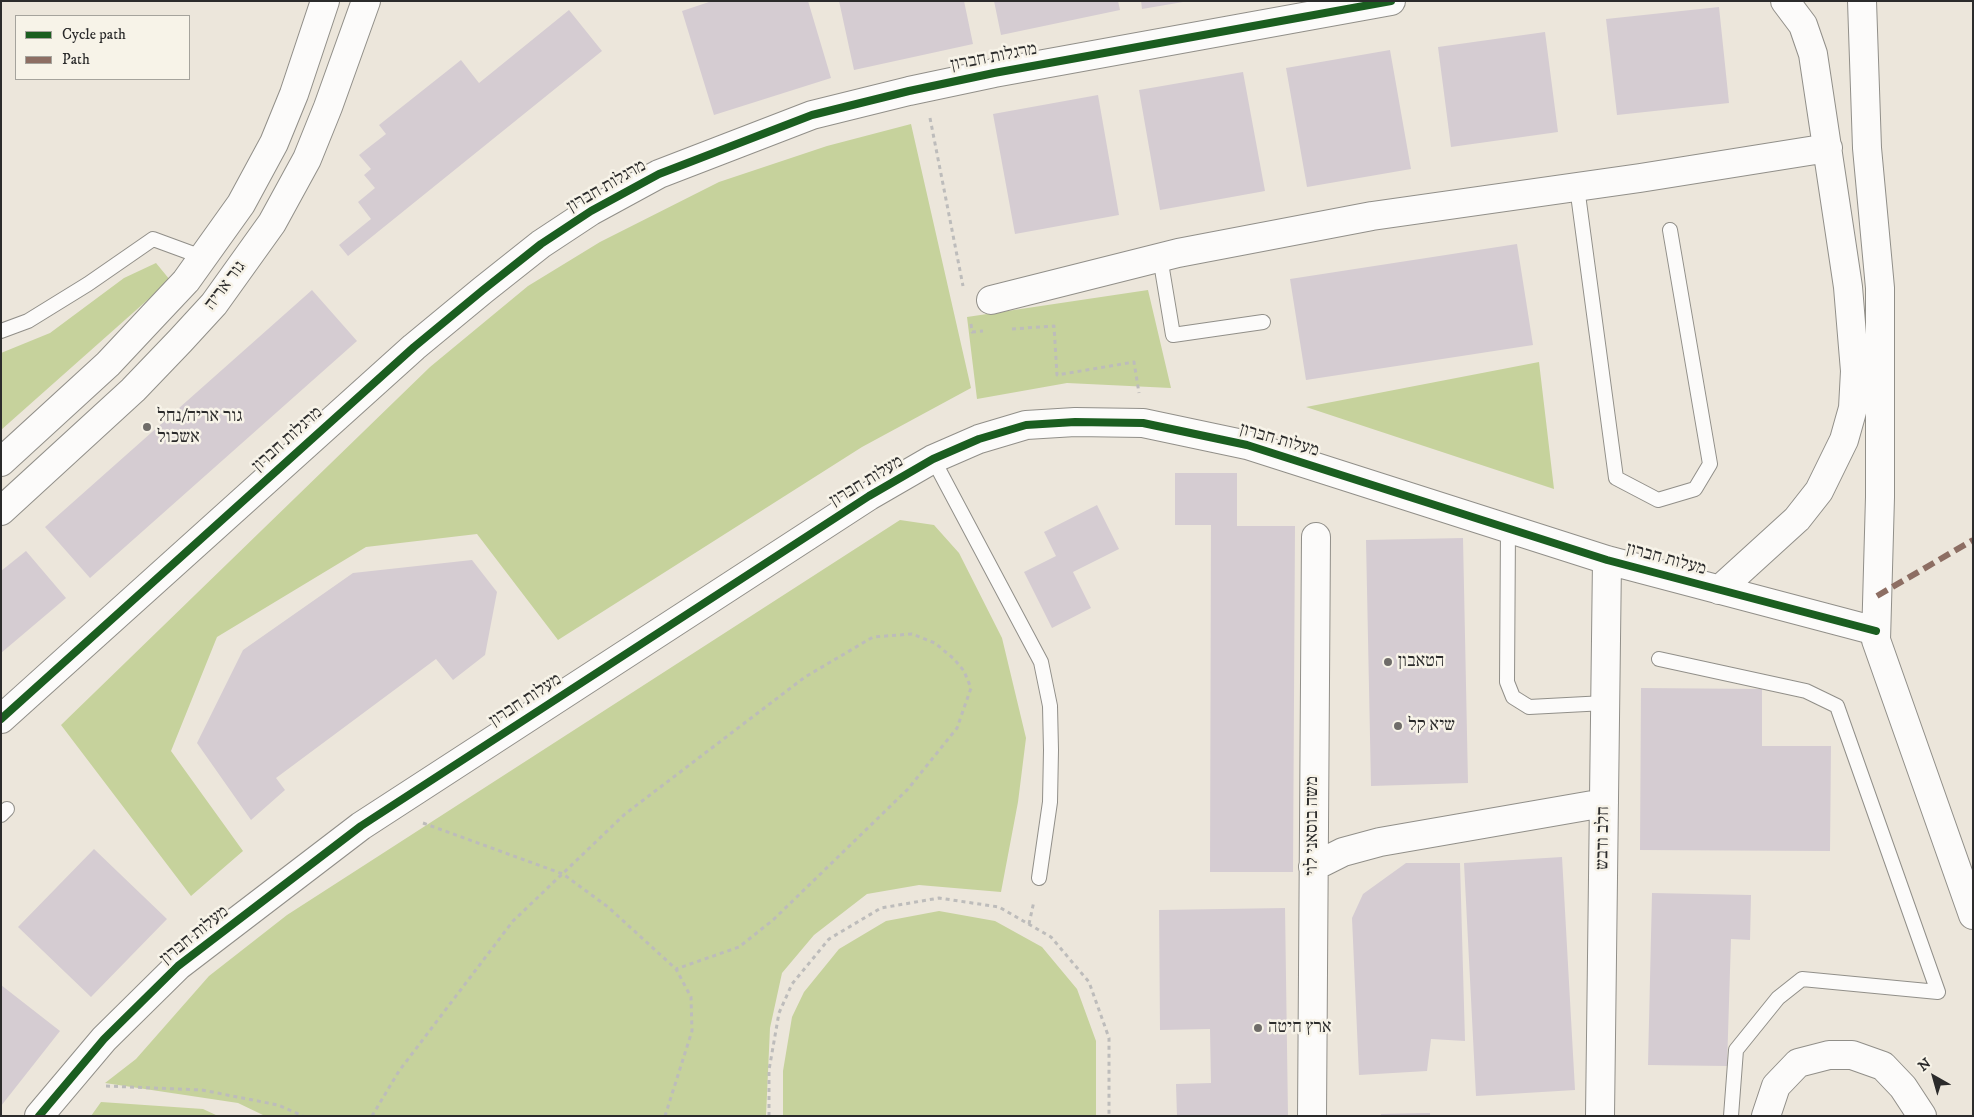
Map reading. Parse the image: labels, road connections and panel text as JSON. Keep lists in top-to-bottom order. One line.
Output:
{"streets":{"street":["מרגלות חברון","גור אריה","מעלות חברון","משה בוסאני לוי","חלב ודבש"]},"crossings":[["מעלות חברון","חלב ודבש"]],"places":["גור אריה/נחל אשכול","הטאבון","שיא קל","ארץ חיטה"],"legend":["Cycle path","Path"],"north":"top left"}
